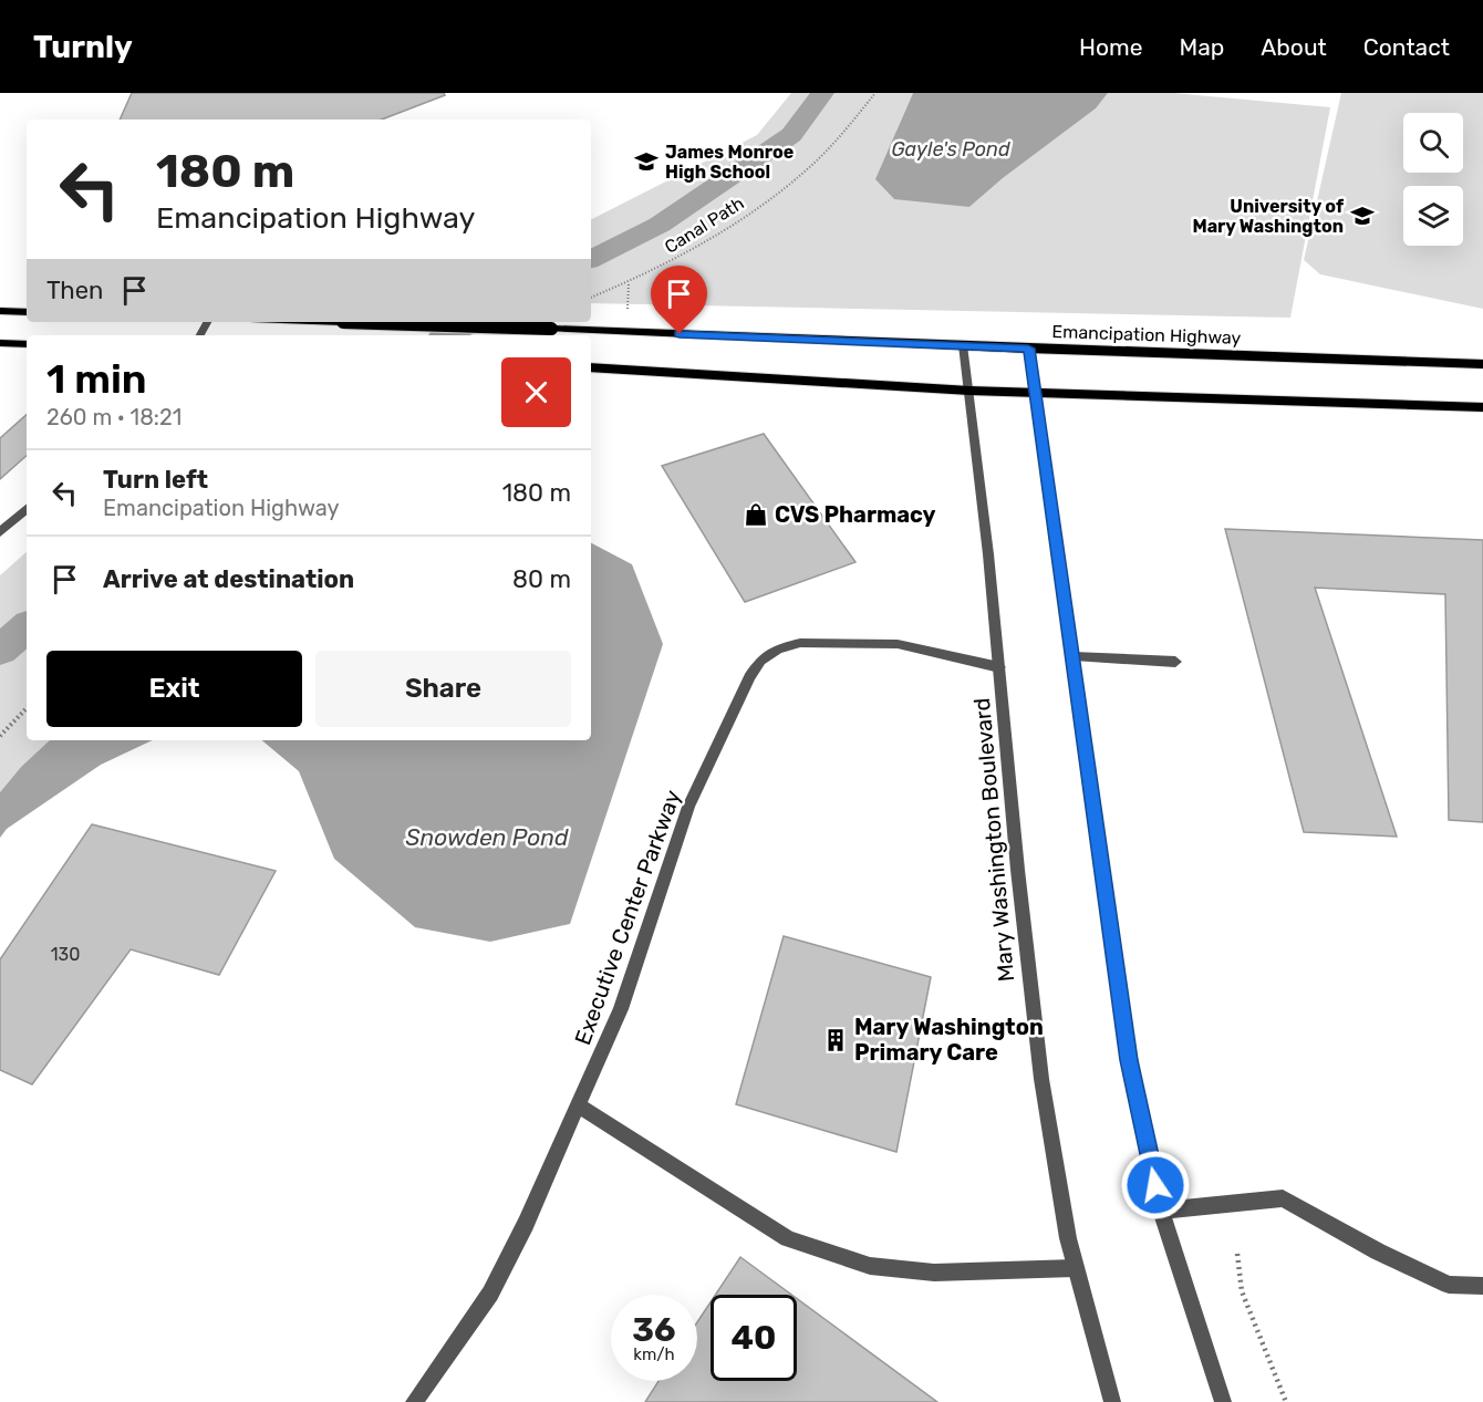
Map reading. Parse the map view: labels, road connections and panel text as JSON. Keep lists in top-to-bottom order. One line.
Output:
{"streets":{"main road":["Emancipation Highway"],"street":["Mary Washington Boulevard","Executive Center Parkway"],"path":["Canal Path"]},"crossings":[["Emancipation Highway","Mary Washington Boulevard"],["Mary Washington Boulevard","Executive Center Parkway"]],"water":["Gayle's Pond","Snowden Pond"],"places":{"school or university":["James Monroe High School","University of Mary Washington"],"shop":["CVS Pharmacy"],"building":["Mary Washington Primary Care"]},"house_numbers":["130"],"page":{"header":"Turnly","nav":["Home","Map","About","Contact"],"turn":["180 m","Emancipation Highway"],"then":"Then","heading":["1 min","260 m · 18:21"],"list":[{"name":"Turn left","note":"Emancipation Highway","value":"180 m"},{"name":"Arrive at destination","value":"80 m"}],"buttons":["Exit","Share"],"speed":"36 km/h","limit":"40"}}
